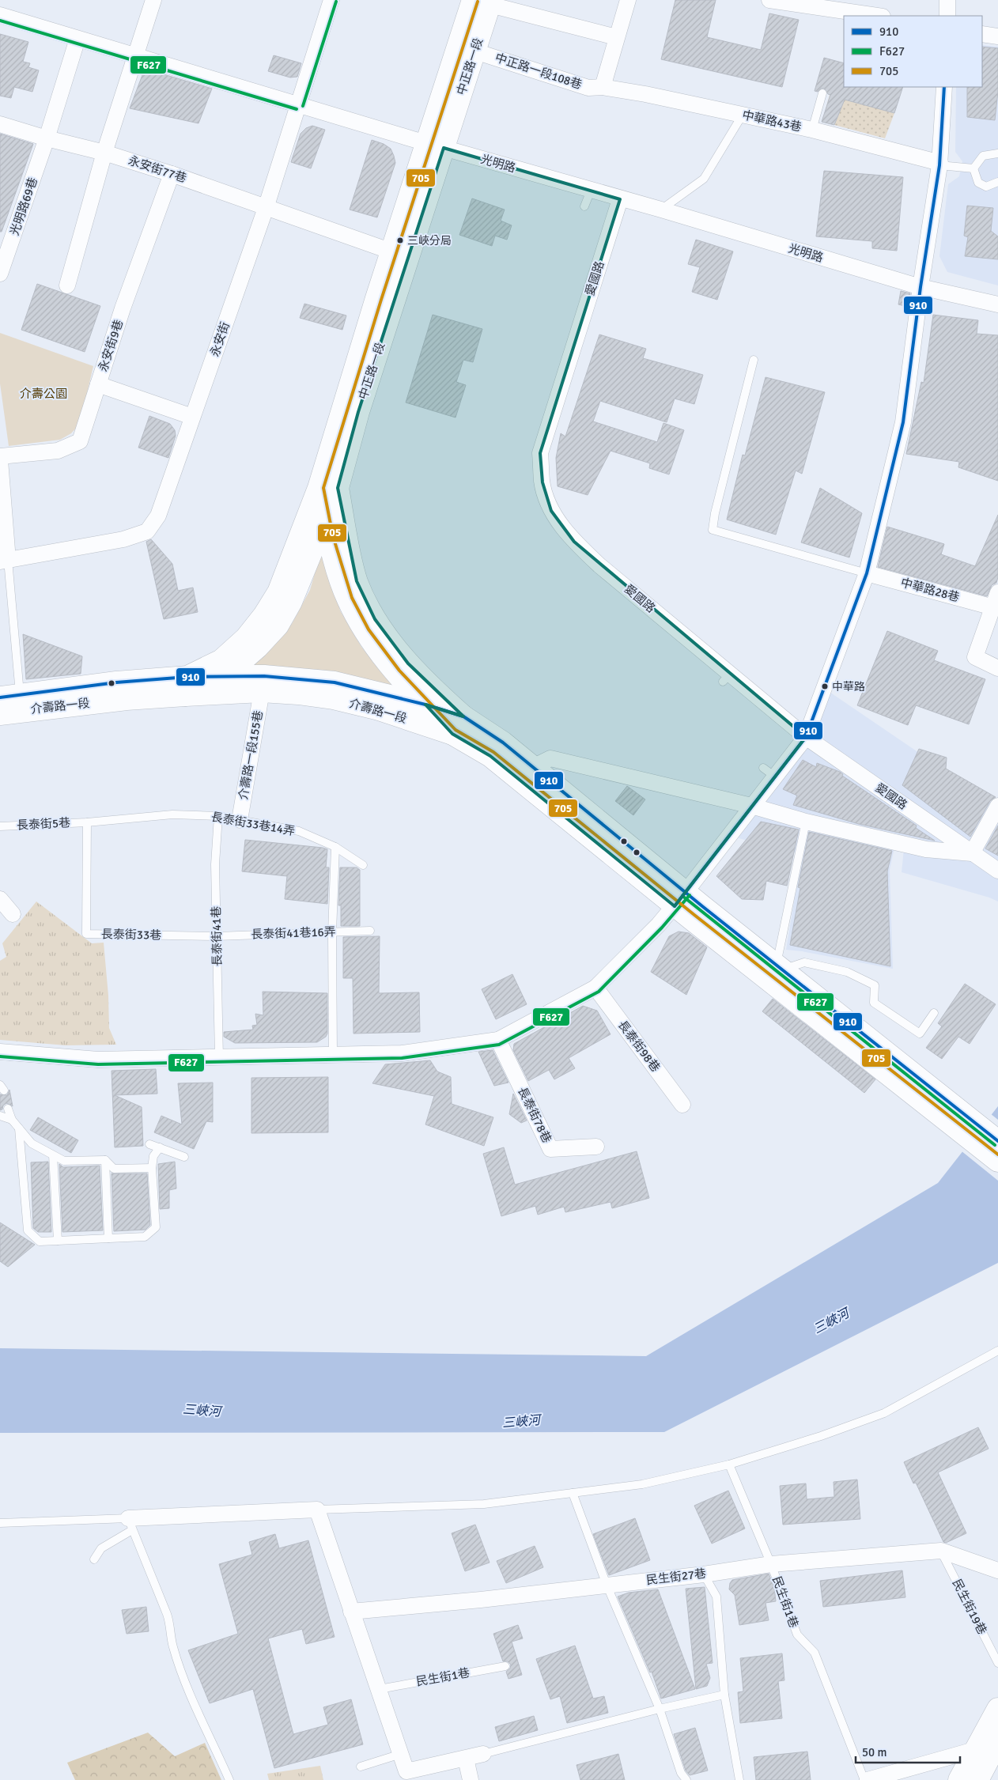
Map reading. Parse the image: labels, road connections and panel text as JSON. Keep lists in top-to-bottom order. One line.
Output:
{"streets":{"main road":["中正路一段","介壽路一段"],"street":["中正路一段108巷","中華路43巷","光明路","永安街77巷","光明路69巷","愛國路","永安街","永安街9巷","中華路28巷","介壽路一段155巷","長泰街98巷","長泰街78巷","民生街27巷","民生街1巷"],"lane":["長泰街5巷","長泰街33巷14弄","長泰街41巷16弄","長泰街33巷","長泰街41巷","民生街19巷"]},"crossings":[["中正路一段","中正路一段108巷"],["中正路一段","光明路"],["中正路一段","永安街77巷"],["中正路一段","介壽路一段"],["中正路一段108巷","中華路43巷"],["光明路","光明路69巷"],["光明路","愛國路"],["光明路","永安街"],["永安街77巷","光明路69巷"],["永安街77巷","永安街"],["永安街77巷","永安街9巷"],["介壽路一段","介壽路一段155巷"],["介壽路一段155巷","長泰街33巷14弄"],["長泰街5巷","長泰街33巷14弄"],["長泰街5巷","長泰街33巷"],["長泰街33巷14弄","長泰街33巷"],["長泰街33巷14弄","長泰街41巷"],["長泰街41巷16弄","長泰街33巷"],["長泰街41巷16弄","長泰街41巷"],["長泰街33巷","長泰街41巷"],["民生街27巷","民生街1巷"],["民生街27巷","民生街19巷"]],"water":["三峽河"],"parks":["介壽公園"],"places":["三峽分局","中華路"],"lines":["transit line F627","transit line 705","transit line 910"],"legend":["910","F627","705"],"scale_bar":"50 m"}
